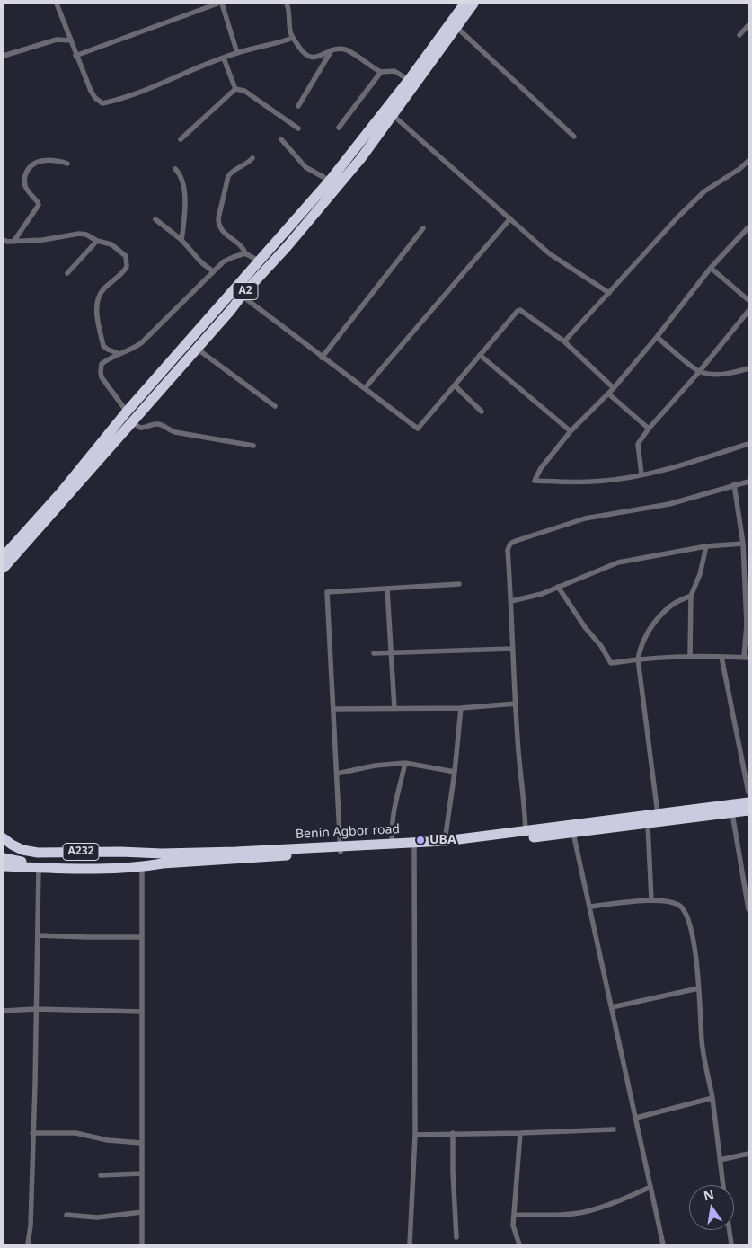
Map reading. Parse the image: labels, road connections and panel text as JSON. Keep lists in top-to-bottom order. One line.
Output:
{"streets":{"highway":["A2","Benin Agbor road","A232"]},"places":["UBA"],"north":"top"}
